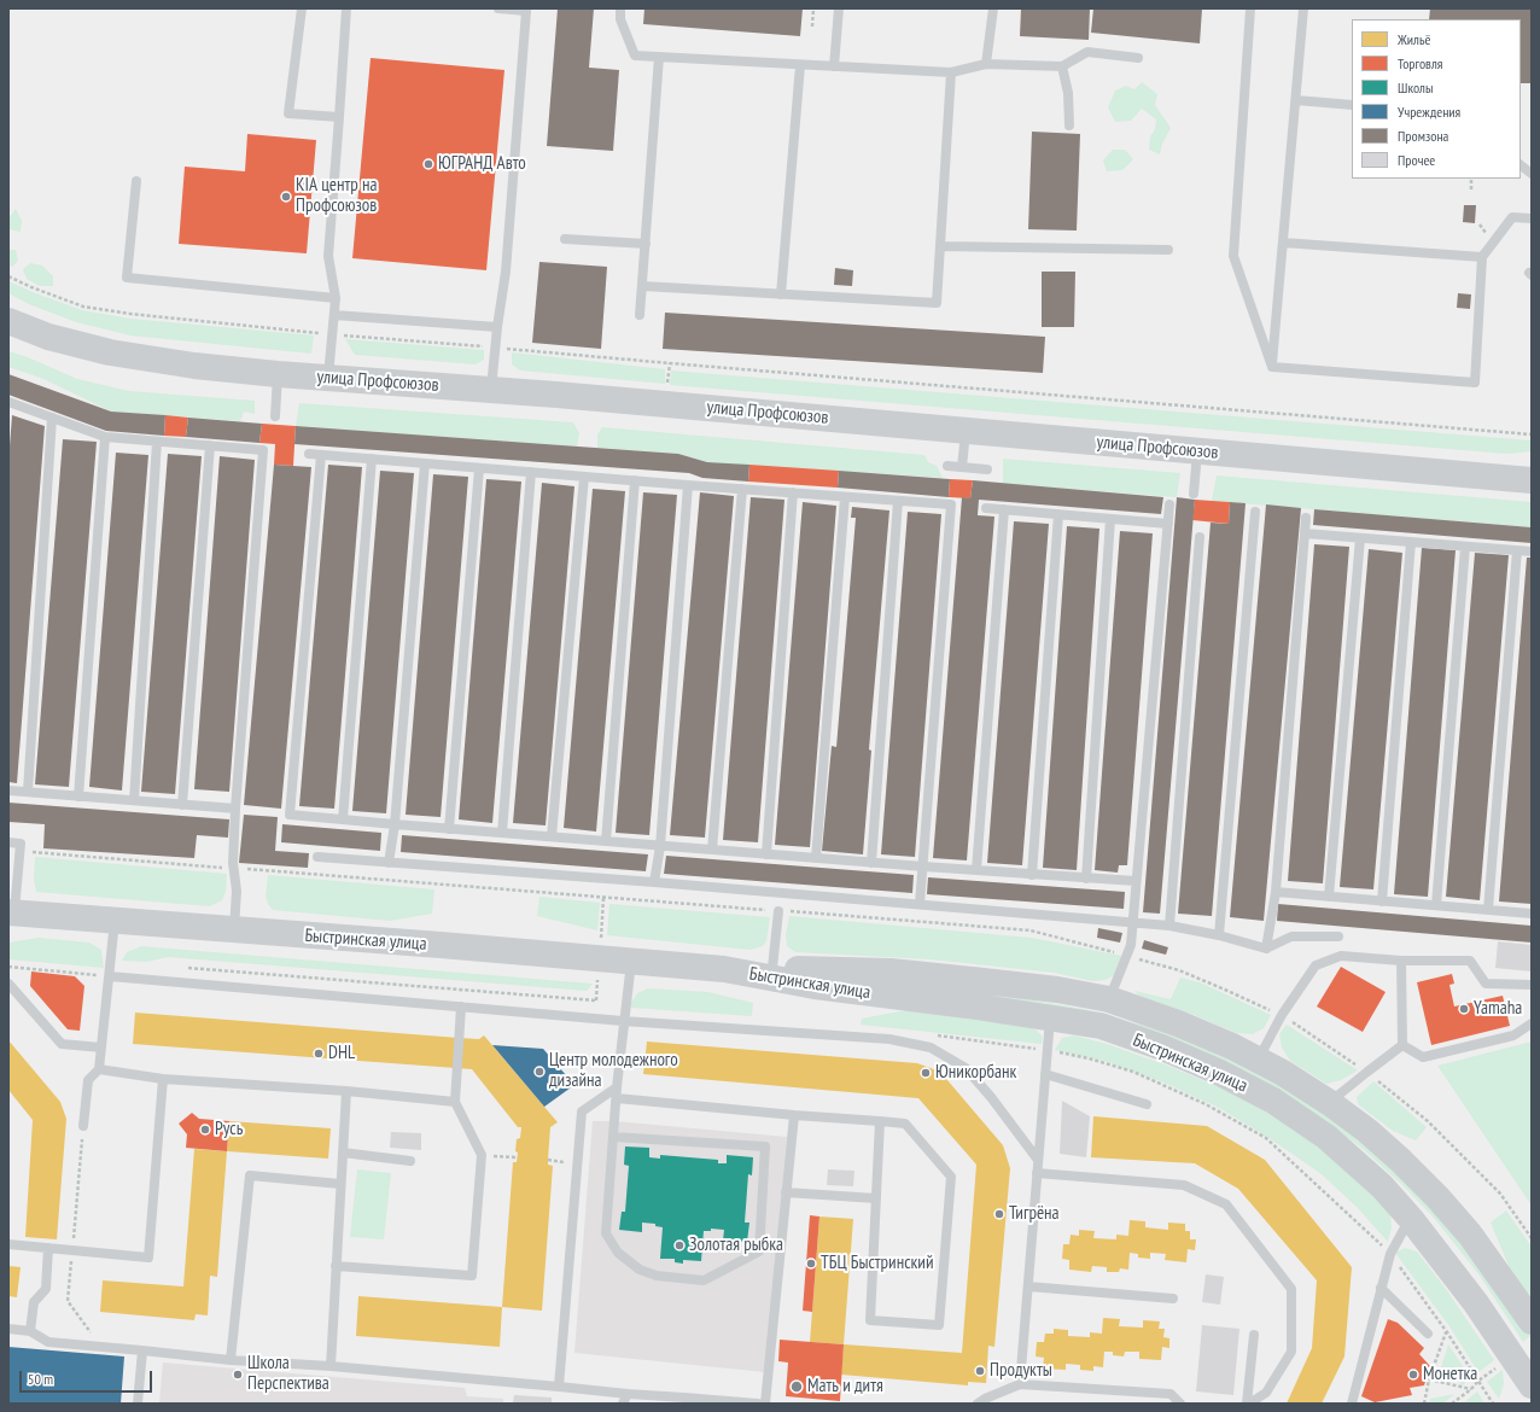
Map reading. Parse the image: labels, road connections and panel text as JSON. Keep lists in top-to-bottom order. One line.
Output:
{"streets":{"main road":["улица Профсоюзов","Быстринская улица"]},"places":["ЮГРАНД Авто","KIA центр на Профсоюзов","Yamaha","DHL","Центр молодежного дизайна","Юникорбанк","Русь","Тигрёна","Золотая рыбка","ТБЦ Быстринский","Продукты","Школа Перспектива","Монетка","Мать и дитя"],"legend":["Жильё","Торговля","Школы","Учреждения","Промзона","Прочее"],"scale_bar":"50 m"}
